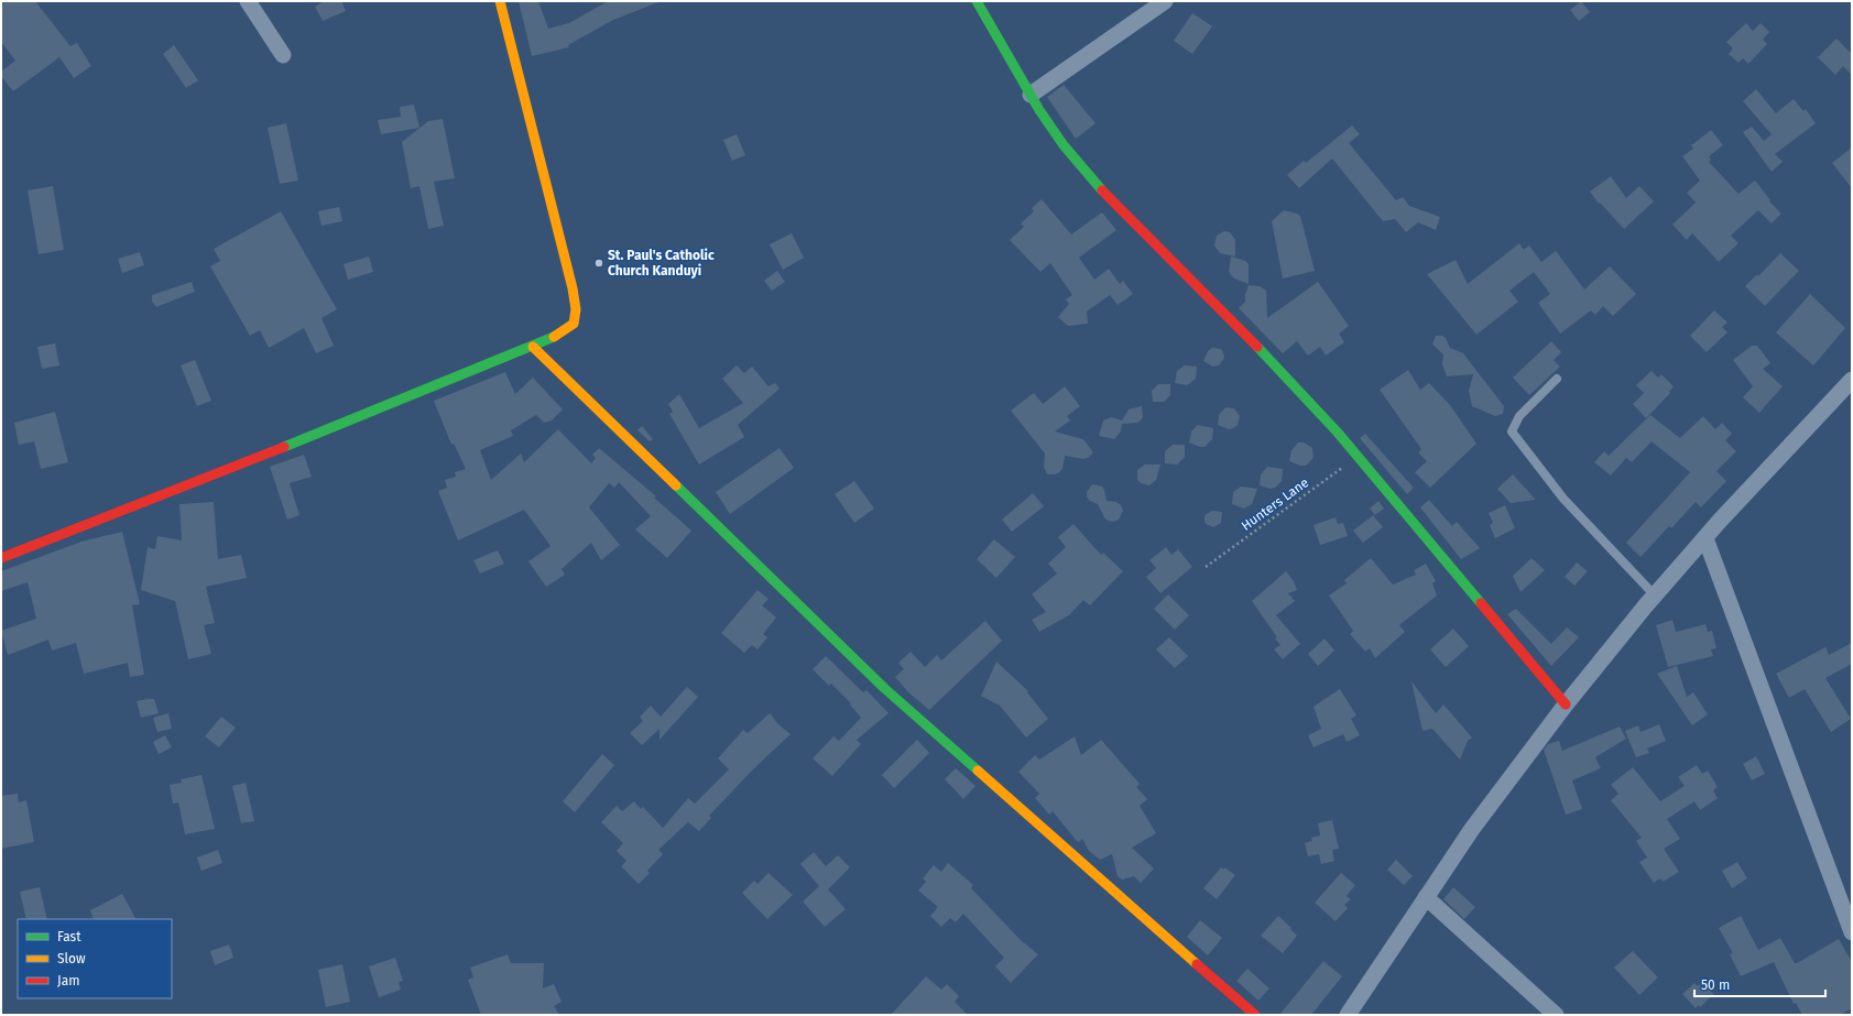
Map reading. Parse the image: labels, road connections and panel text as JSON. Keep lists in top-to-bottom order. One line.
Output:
{"streets":{"path":["Hunters Lane"]},"places":["St. Paul's Catholic Church Kanduyi"],"legend":["Fast","Slow","Jam"],"scale_bar":"50 m"}
